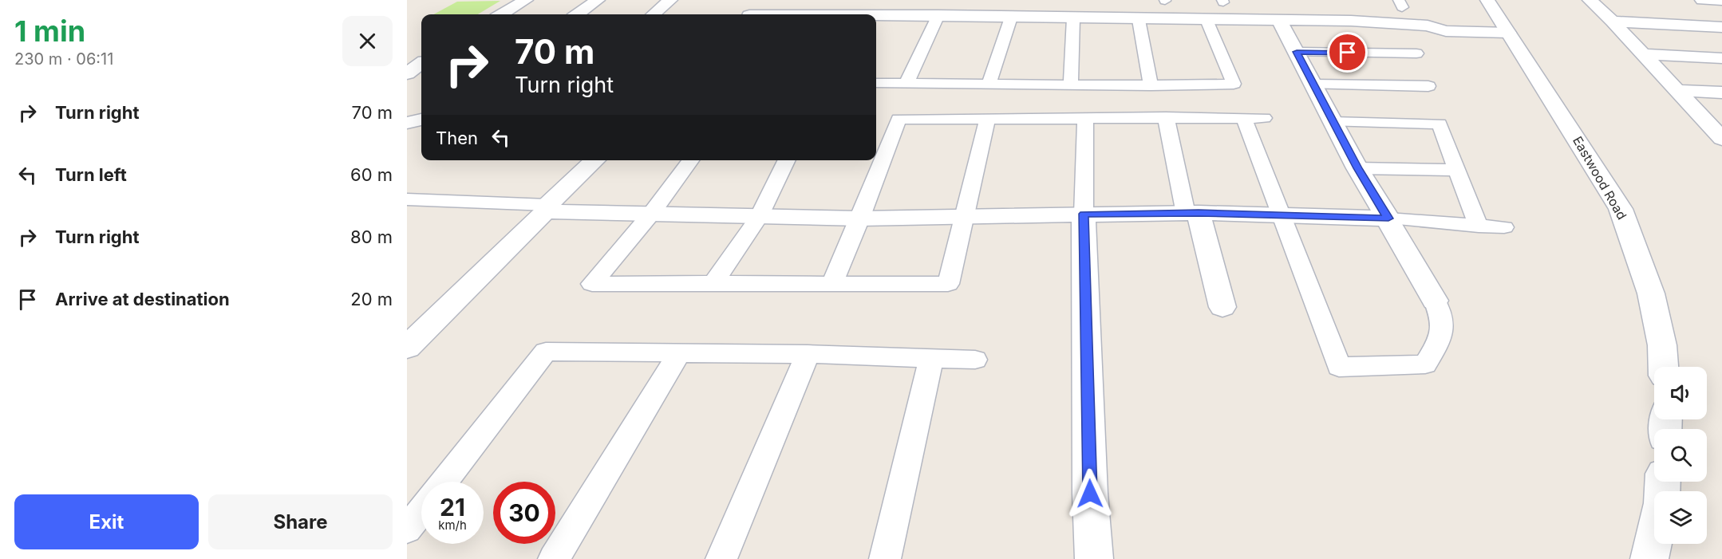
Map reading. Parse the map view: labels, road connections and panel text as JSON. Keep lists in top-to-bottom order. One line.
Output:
{"streets":{"street":["Eastwood Road"]},"page":{"heading":["1 min","230 m · 06:11"],"turn":["70 m","Turn right"],"list":[{"name":"Turn right","value":"70 m"},{"name":"Turn left","value":"60 m"},{"name":"Turn right","value":"80 m"},{"name":"Arrive at destination","value":"20 m"}],"then":"Then","speed":"21 km/h","limit":"30","buttons":["Exit","Share"]}}
